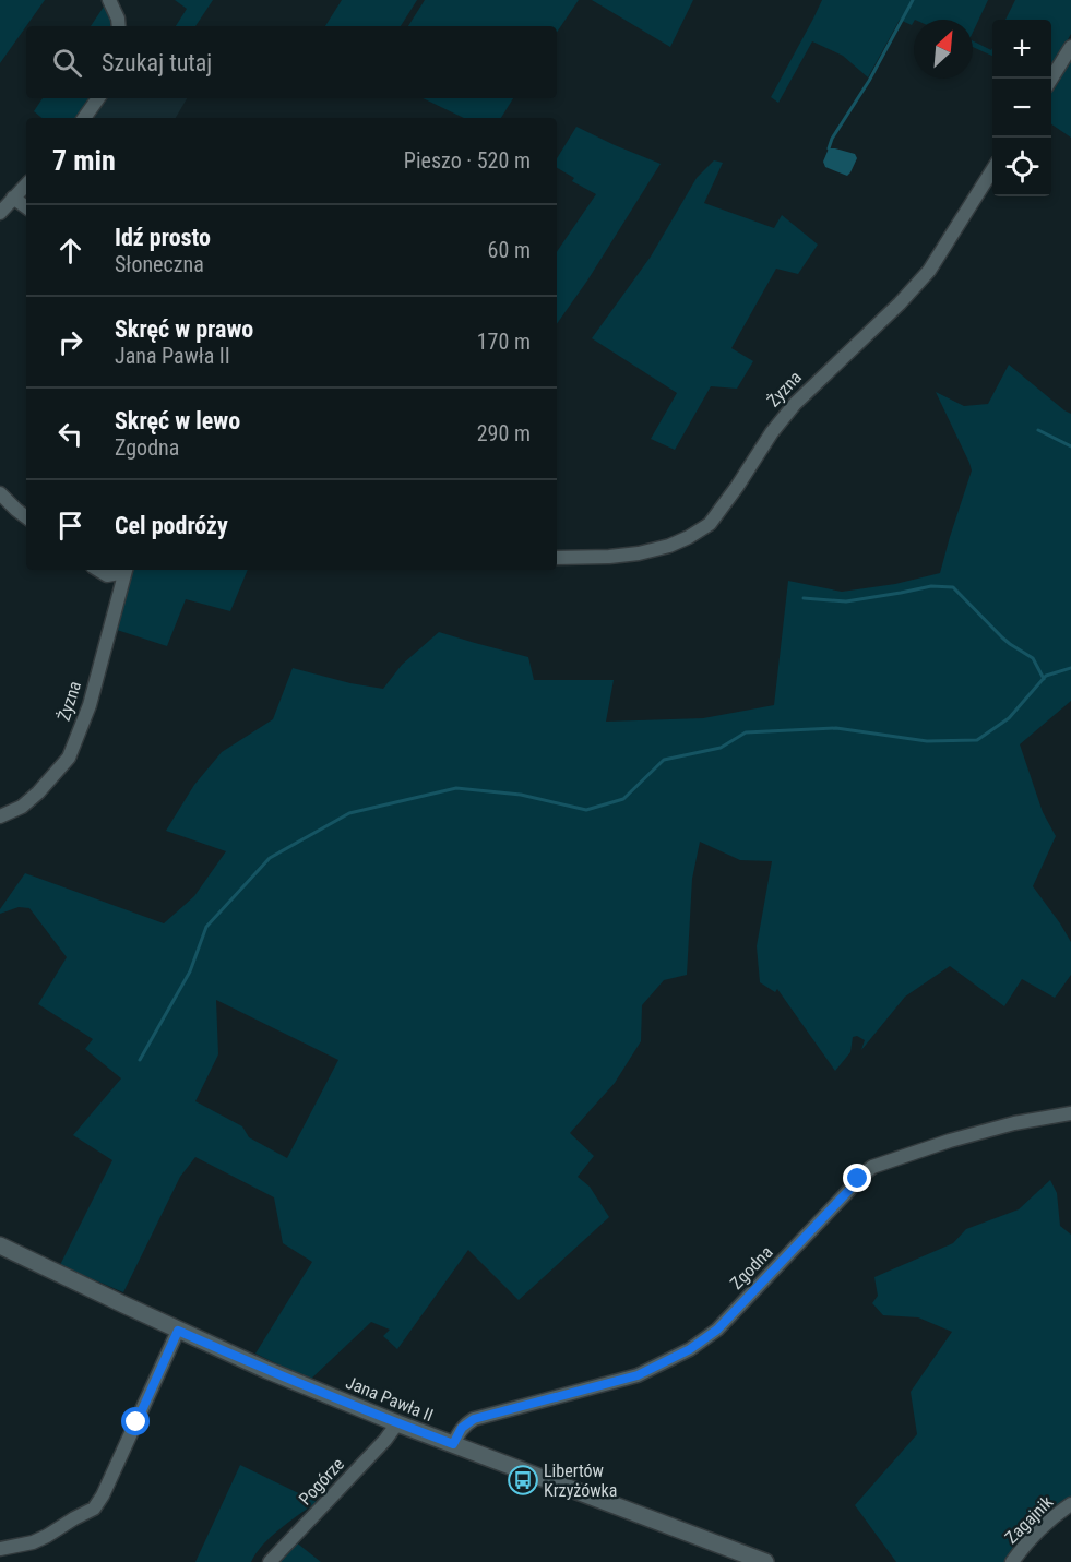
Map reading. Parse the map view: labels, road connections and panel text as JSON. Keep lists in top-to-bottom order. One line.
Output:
{"streets":{"street":["Żyzna","Zgodna","Jana Pawła II","Pogórze","Zagajnik"]},"crossings":[["Zgodna","Jana Pawła II"],["Jana Pawła II","Pogórze"]],"places":{"bus stop":["Libertów Krzyżówka"]},"north":"top right","page":{"map_buttons":["+","−"],"search":"Szukaj tutaj","heading":["7 min","Pieszo · 520 m"],"list":[["Idź prosto","Słoneczna","60 m"],["Skręć w prawo","Jana Pawła II","170 m"],["Skręć w lewo","Zgodna","290 m"],"Cel podróży"]}}
